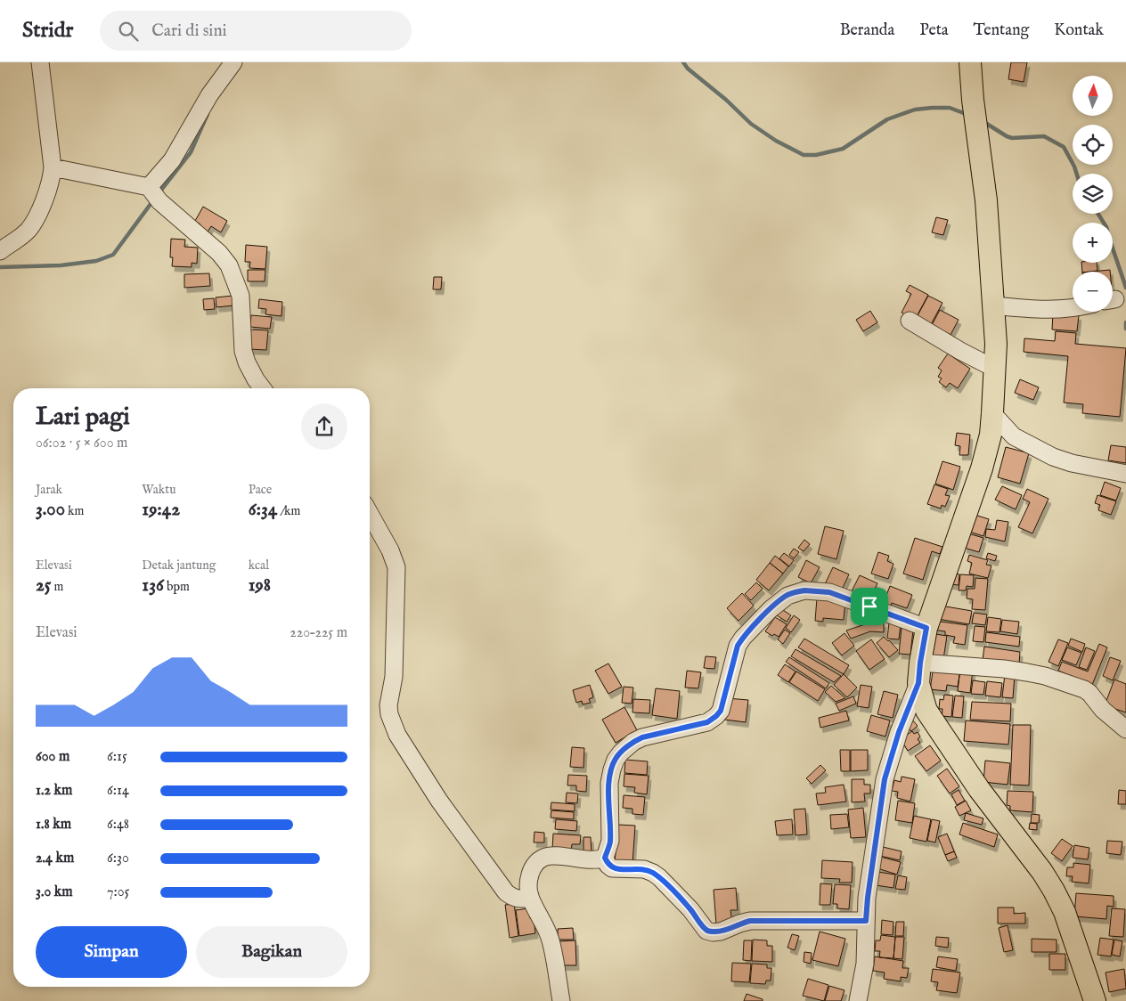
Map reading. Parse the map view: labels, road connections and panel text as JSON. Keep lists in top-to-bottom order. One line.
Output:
{"north":"top","page":{"header":"Stridr","search":"Cari di sini","nav":["Beranda","Peta","Tentang","Kontak"],"map_buttons":["+","−"],"heading":["Lari pagi","06:02 · 5 × 600 m"],"stats":[["Jarak","3.00 km"],["Waktu","19:42"],["Pace","6:34 /km"],["Elevasi","25 m"],["Detak jantung","136 bpm"],["kcal","198"]],"chart":["Elevasi","220–225 m"],"list":[{"name":"600 m","note":"6:15"},{"name":"1.2 km","note":"6:14"},{"name":"1.8 km","note":"6:48"},{"name":"2.4 km","note":"6:30"},{"name":"3.0 km","note":"7:05"}],"buttons":["Simpan","Bagikan"]}}
